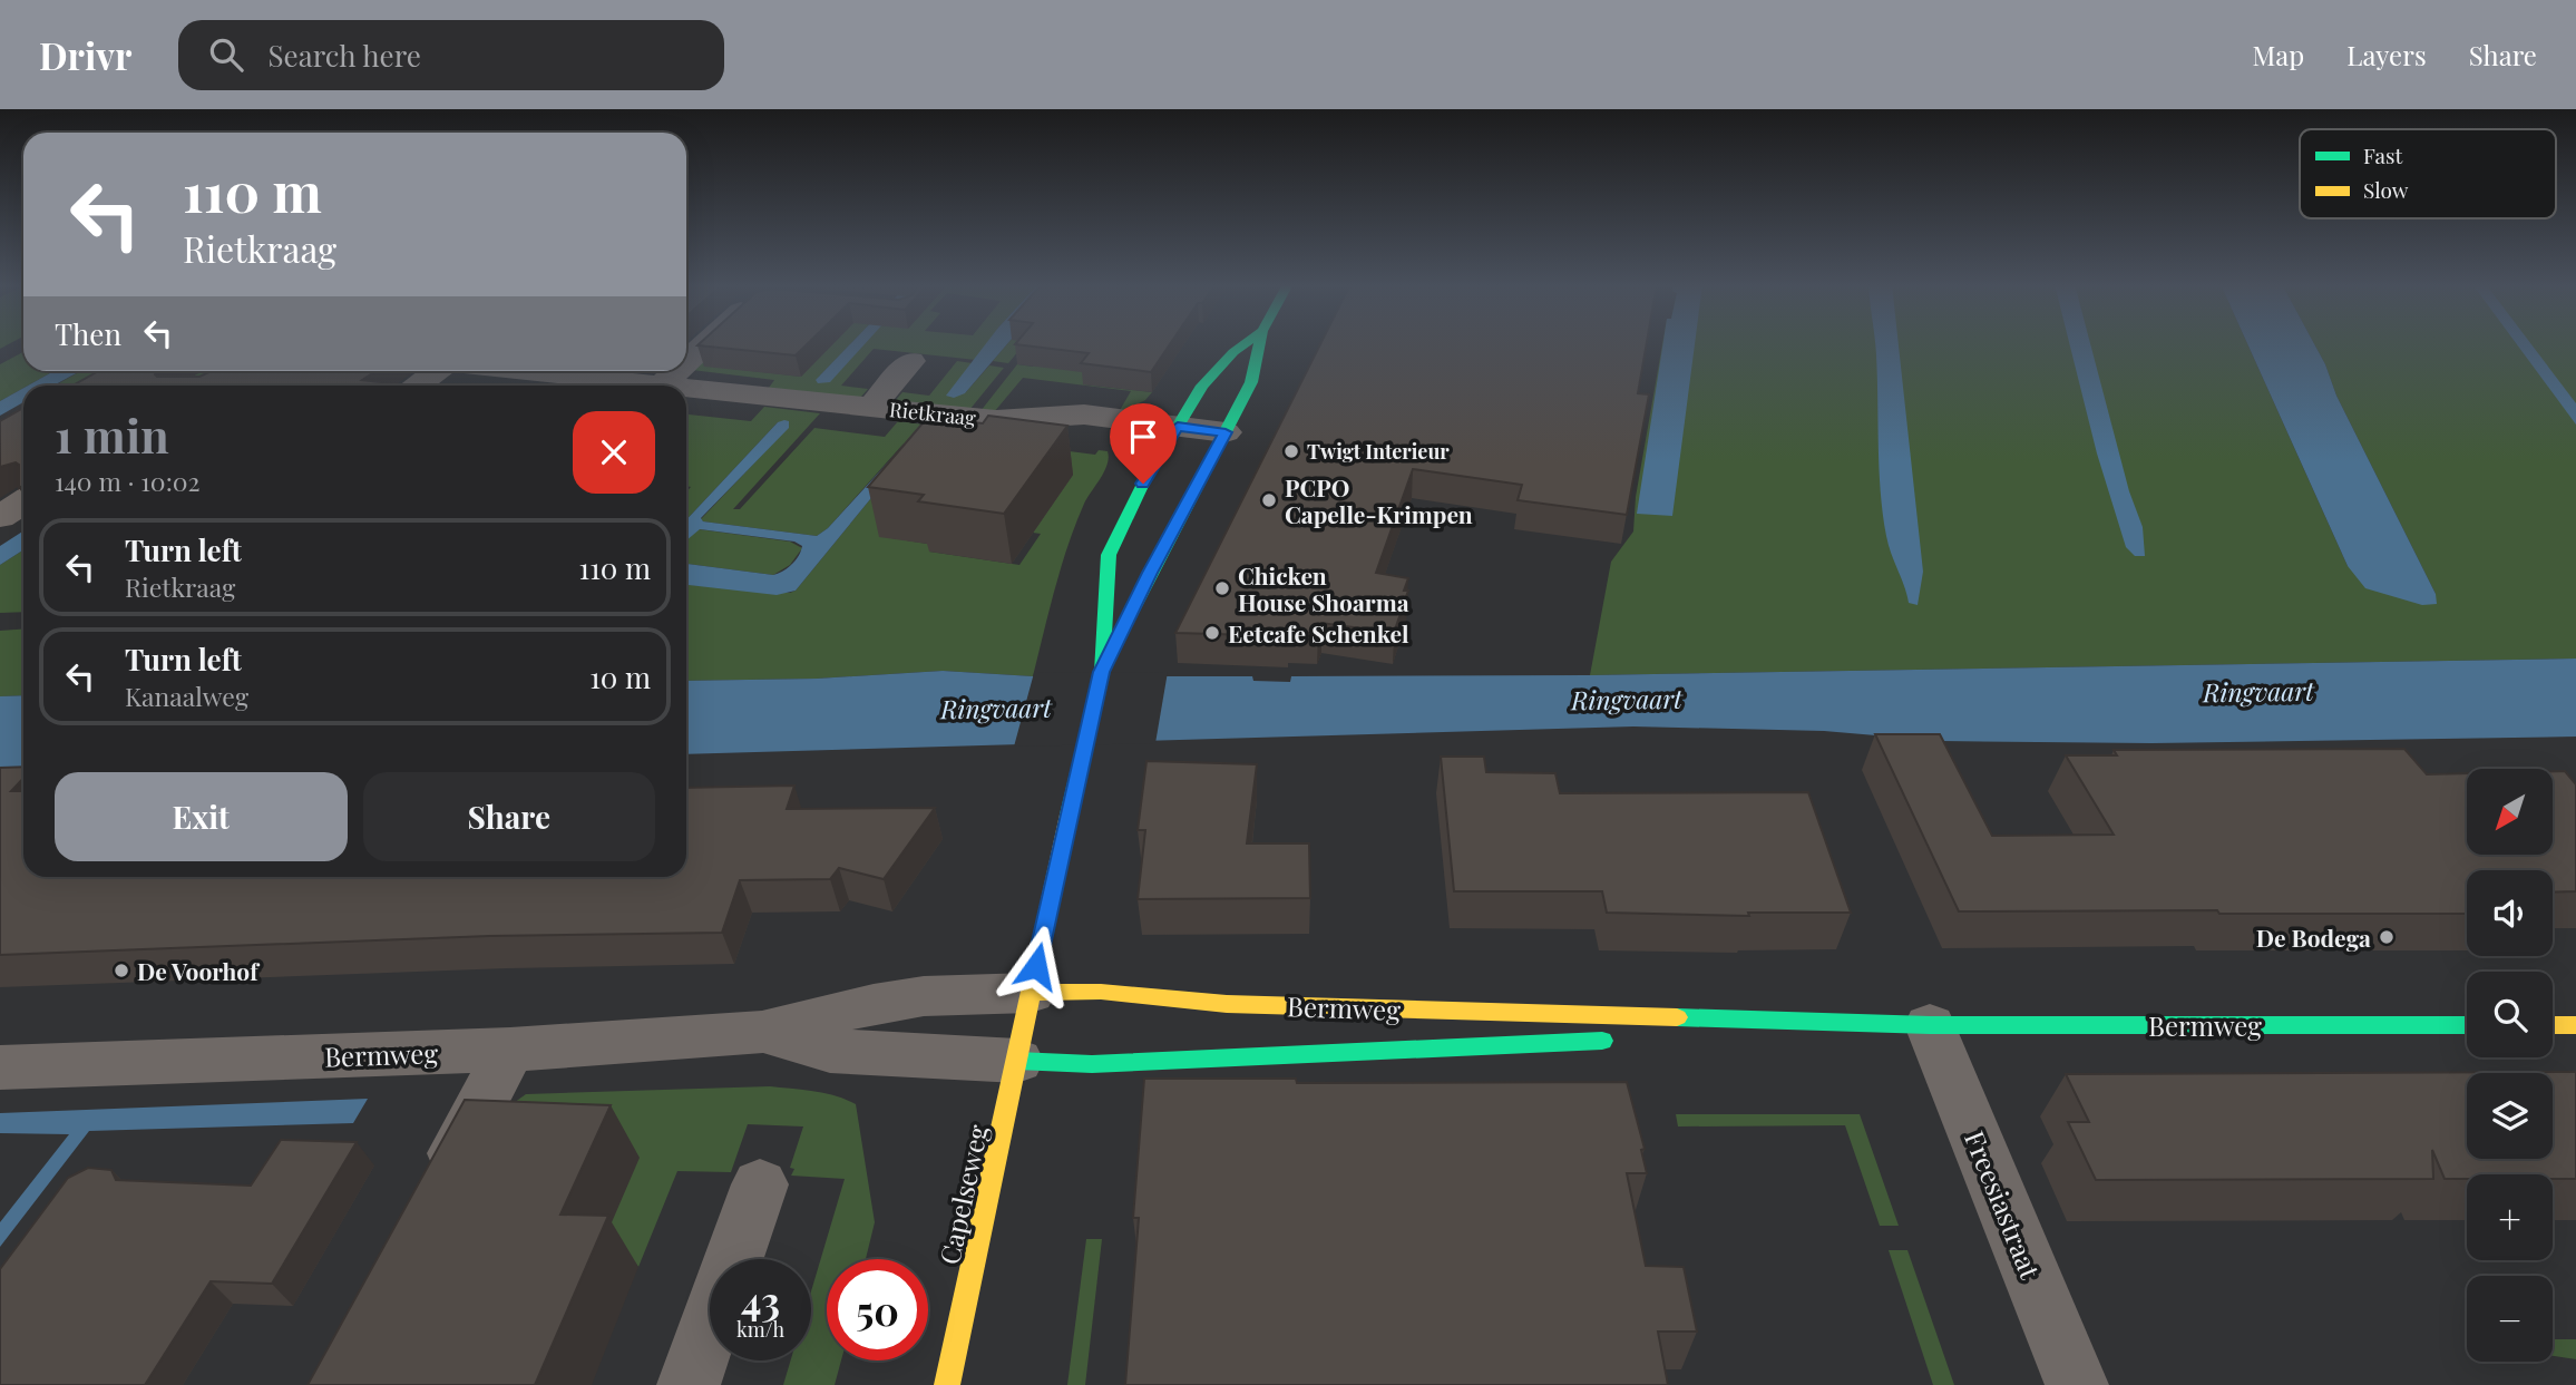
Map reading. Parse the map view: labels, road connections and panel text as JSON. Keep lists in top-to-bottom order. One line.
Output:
{"streets":{"main road":["Bermweg","Capelseweg"],"street":["Rietkraag","Freesiastraat"]},"crossings":[["Bermweg","Capelseweg"],["Bermweg","Freesiastraat"]],"water":["Ringvaart"],"places":["Twigt Interieur","PCPO Capelle-Krimpen","Chicken House Shoarma","Eetcafe Schenkel","De Bodega","De Voorhof"],"legend":["Fast","Slow"],"north":"bottom left","page":{"header":"Drivr","search":"Search here","nav":["Map","Layers","Share"],"turn":["110 m","Rietkraag"],"then":"Then","heading":["1 min","140 m · 10:02"],"list":[{"name":"Turn left","note":"Rietkraag","value":"110 m"},{"name":"Turn left","note":"Kanaalweg","value":"10 m"}],"buttons":["Exit","Share"],"map_buttons":["+","−"],"speed":"43 km/h","limit":"50"}}
